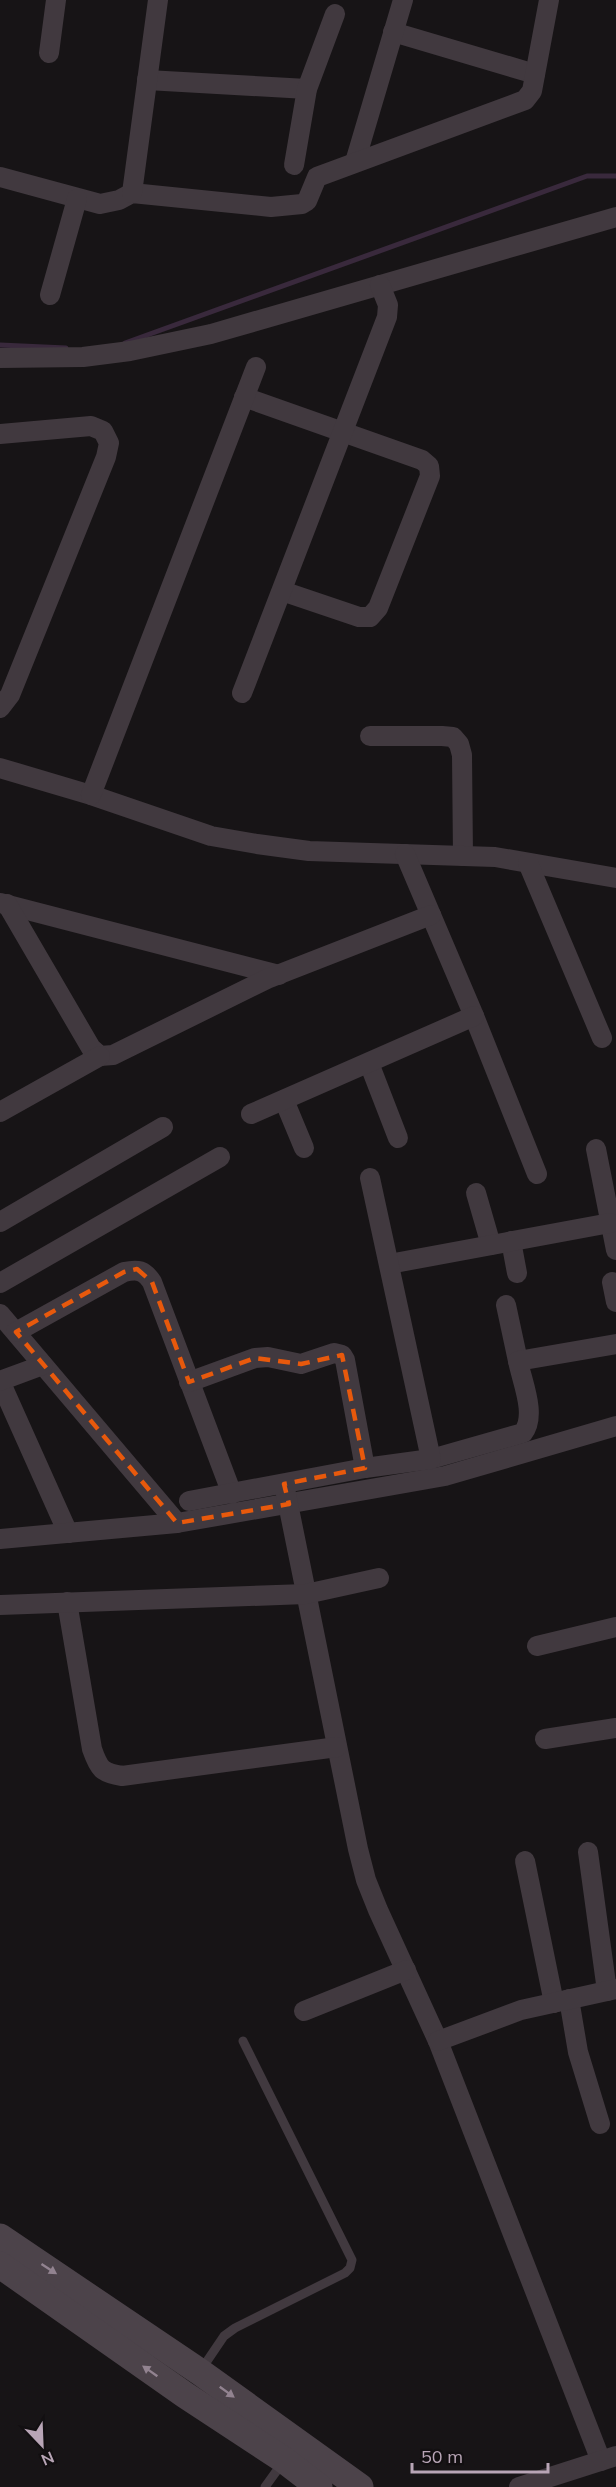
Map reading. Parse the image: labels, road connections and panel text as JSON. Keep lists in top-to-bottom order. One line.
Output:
{"scale_bar":"50 m","north":"bottom right"}
